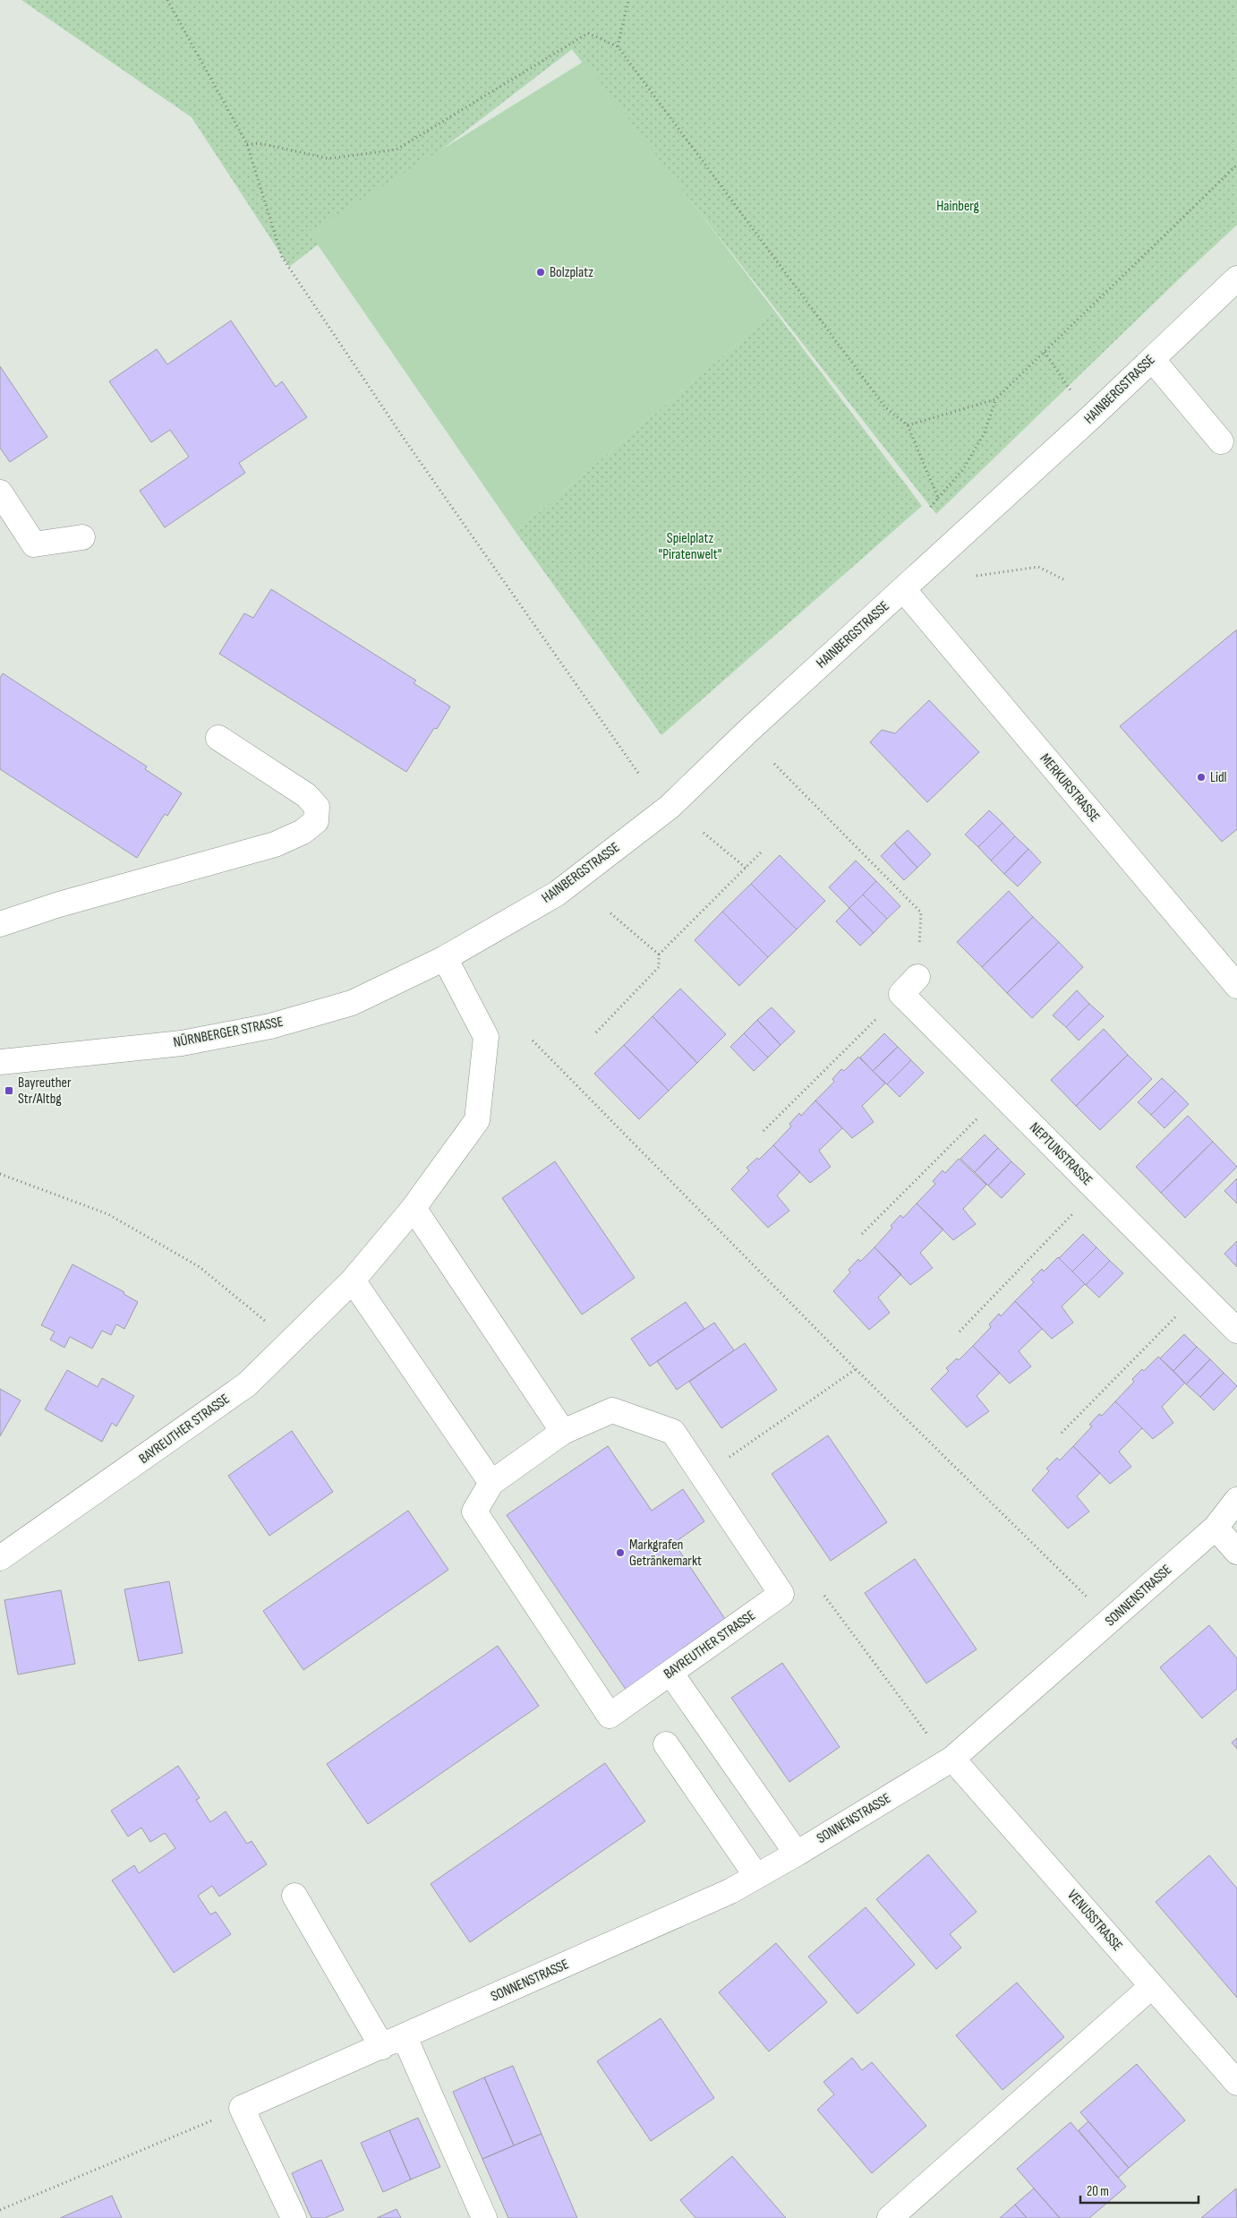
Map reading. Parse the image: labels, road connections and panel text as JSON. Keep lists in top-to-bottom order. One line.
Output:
{"streets":{"street":["HAINBERGSTRASSE","MERKURSTRASSE","NÜRNBERGER STRASSE","NEPTUNSTRASSE","BAYREUTHER STRASSE","SONNENSTRASSE","VENUSSTRASSE"]},"crossings":[["HAINBERGSTRASSE","MERKURSTRASSE"],["HAINBERGSTRASSE","NÜRNBERGER STRASSE"],["HAINBERGSTRASSE","BAYREUTHER STRASSE"],["NÜRNBERGER STRASSE","BAYREUTHER STRASSE"],["SONNENSTRASSE","VENUSSTRASSE"]],"parks":["Hainberg","Spielplatz \"Piratenwelt\""],"places":{"other":["Bolzplatz","Lidl","Markgrafen Getränkemarkt"],"transit":["Bayreuther Str/Altbg"]},"scale_bar":"20 m"}
